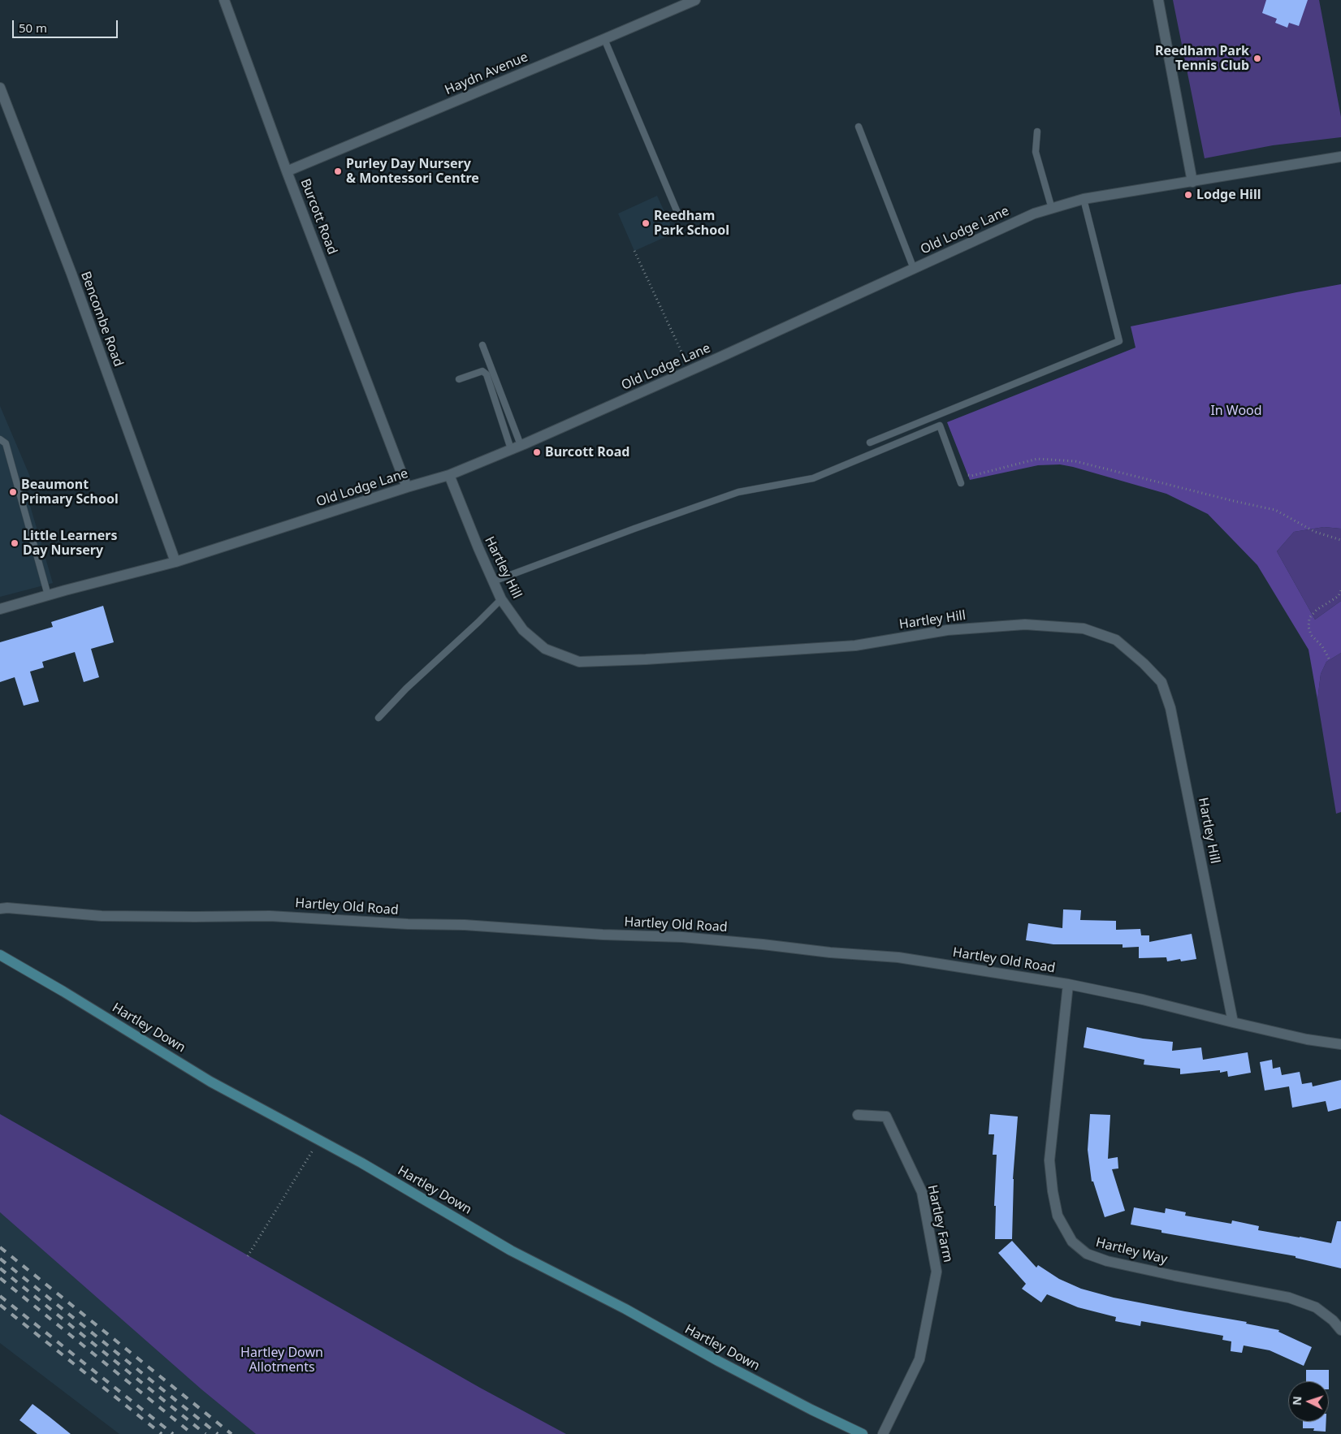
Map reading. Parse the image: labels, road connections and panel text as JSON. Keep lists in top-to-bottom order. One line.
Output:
{"streets":{"street":["Haydn Avenue","Burcott Road","Old Lodge Lane","Bencombe Road","Hartley Hill","Hartley Old Road","Hartley Down","Hartley Farm","Hartley Way"]},"crossings":[["Haydn Avenue","Burcott Road"],["Burcott Road","Old Lodge Lane"],["Old Lodge Lane","Bencombe Road"],["Old Lodge Lane","Hartley Hill"],["Hartley Hill","Hartley Old Road"],["Hartley Old Road","Hartley Way"]],"parks":["In Wood","Hartley Down Allotments"],"places":["Reedham Park Tennis Club","Purley Day Nursery & Montessori Centre","Lodge Hill","Reedham Park School","Burcott Road","Beaumont Primary School","Little Learners Day Nursery"],"scale_bar":"50 m","north":"left"}
